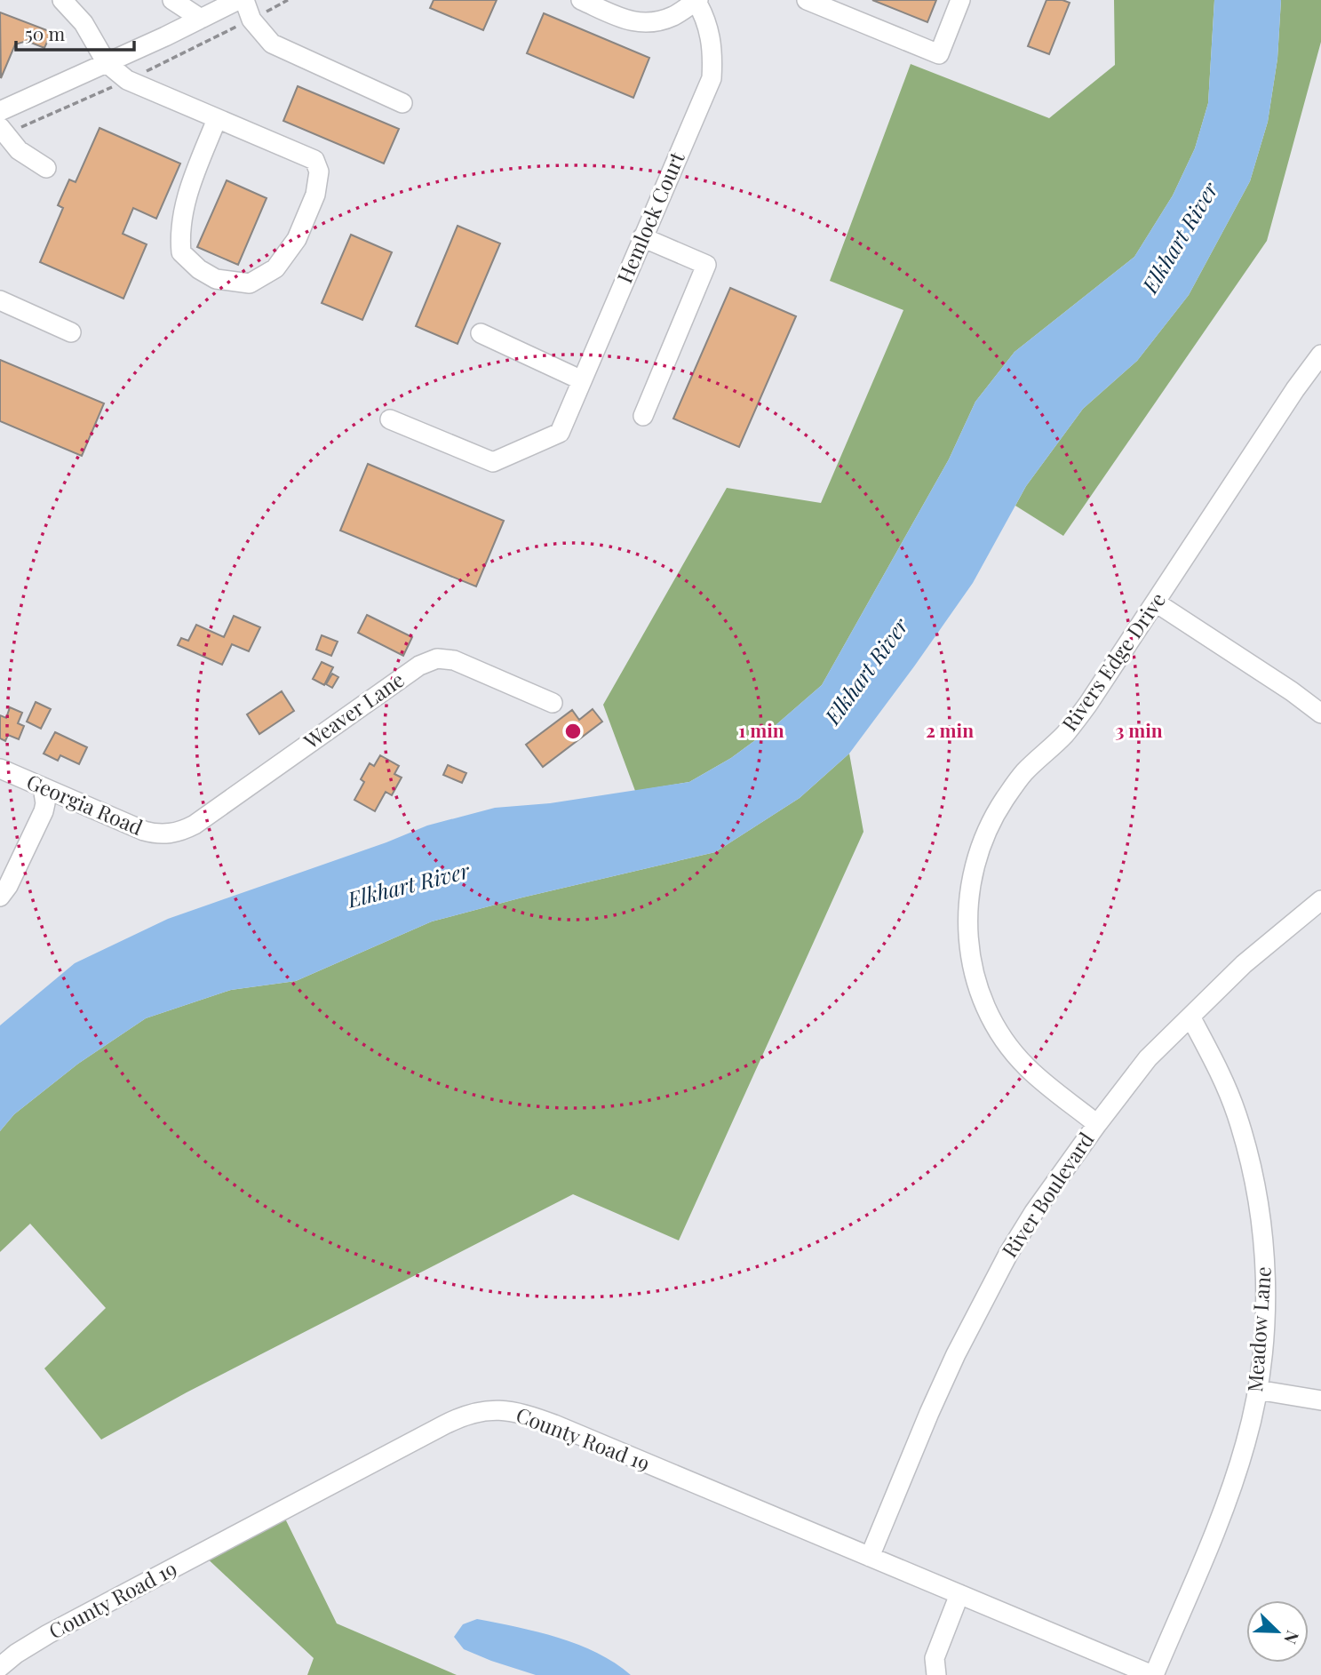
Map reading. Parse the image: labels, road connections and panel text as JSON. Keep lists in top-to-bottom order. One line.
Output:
{"streets":{"street":["Hemlock Court","Rivers Edge Drive","Weaver Lane","Georgia Road","River Boulevard","Meadow Lane","County Road 19"]},"crossings":[["Rivers Edge Drive","River Boulevard"],["Weaver Lane","Georgia Road"],["River Boulevard","Meadow Lane"],["River Boulevard","County Road 19"],["Meadow Lane","County Road 19"]],"water":["Elkhart River"],"scale_bar":"50 m","north":"bottom right","rings":["1 min","2 min","3 min"]}
